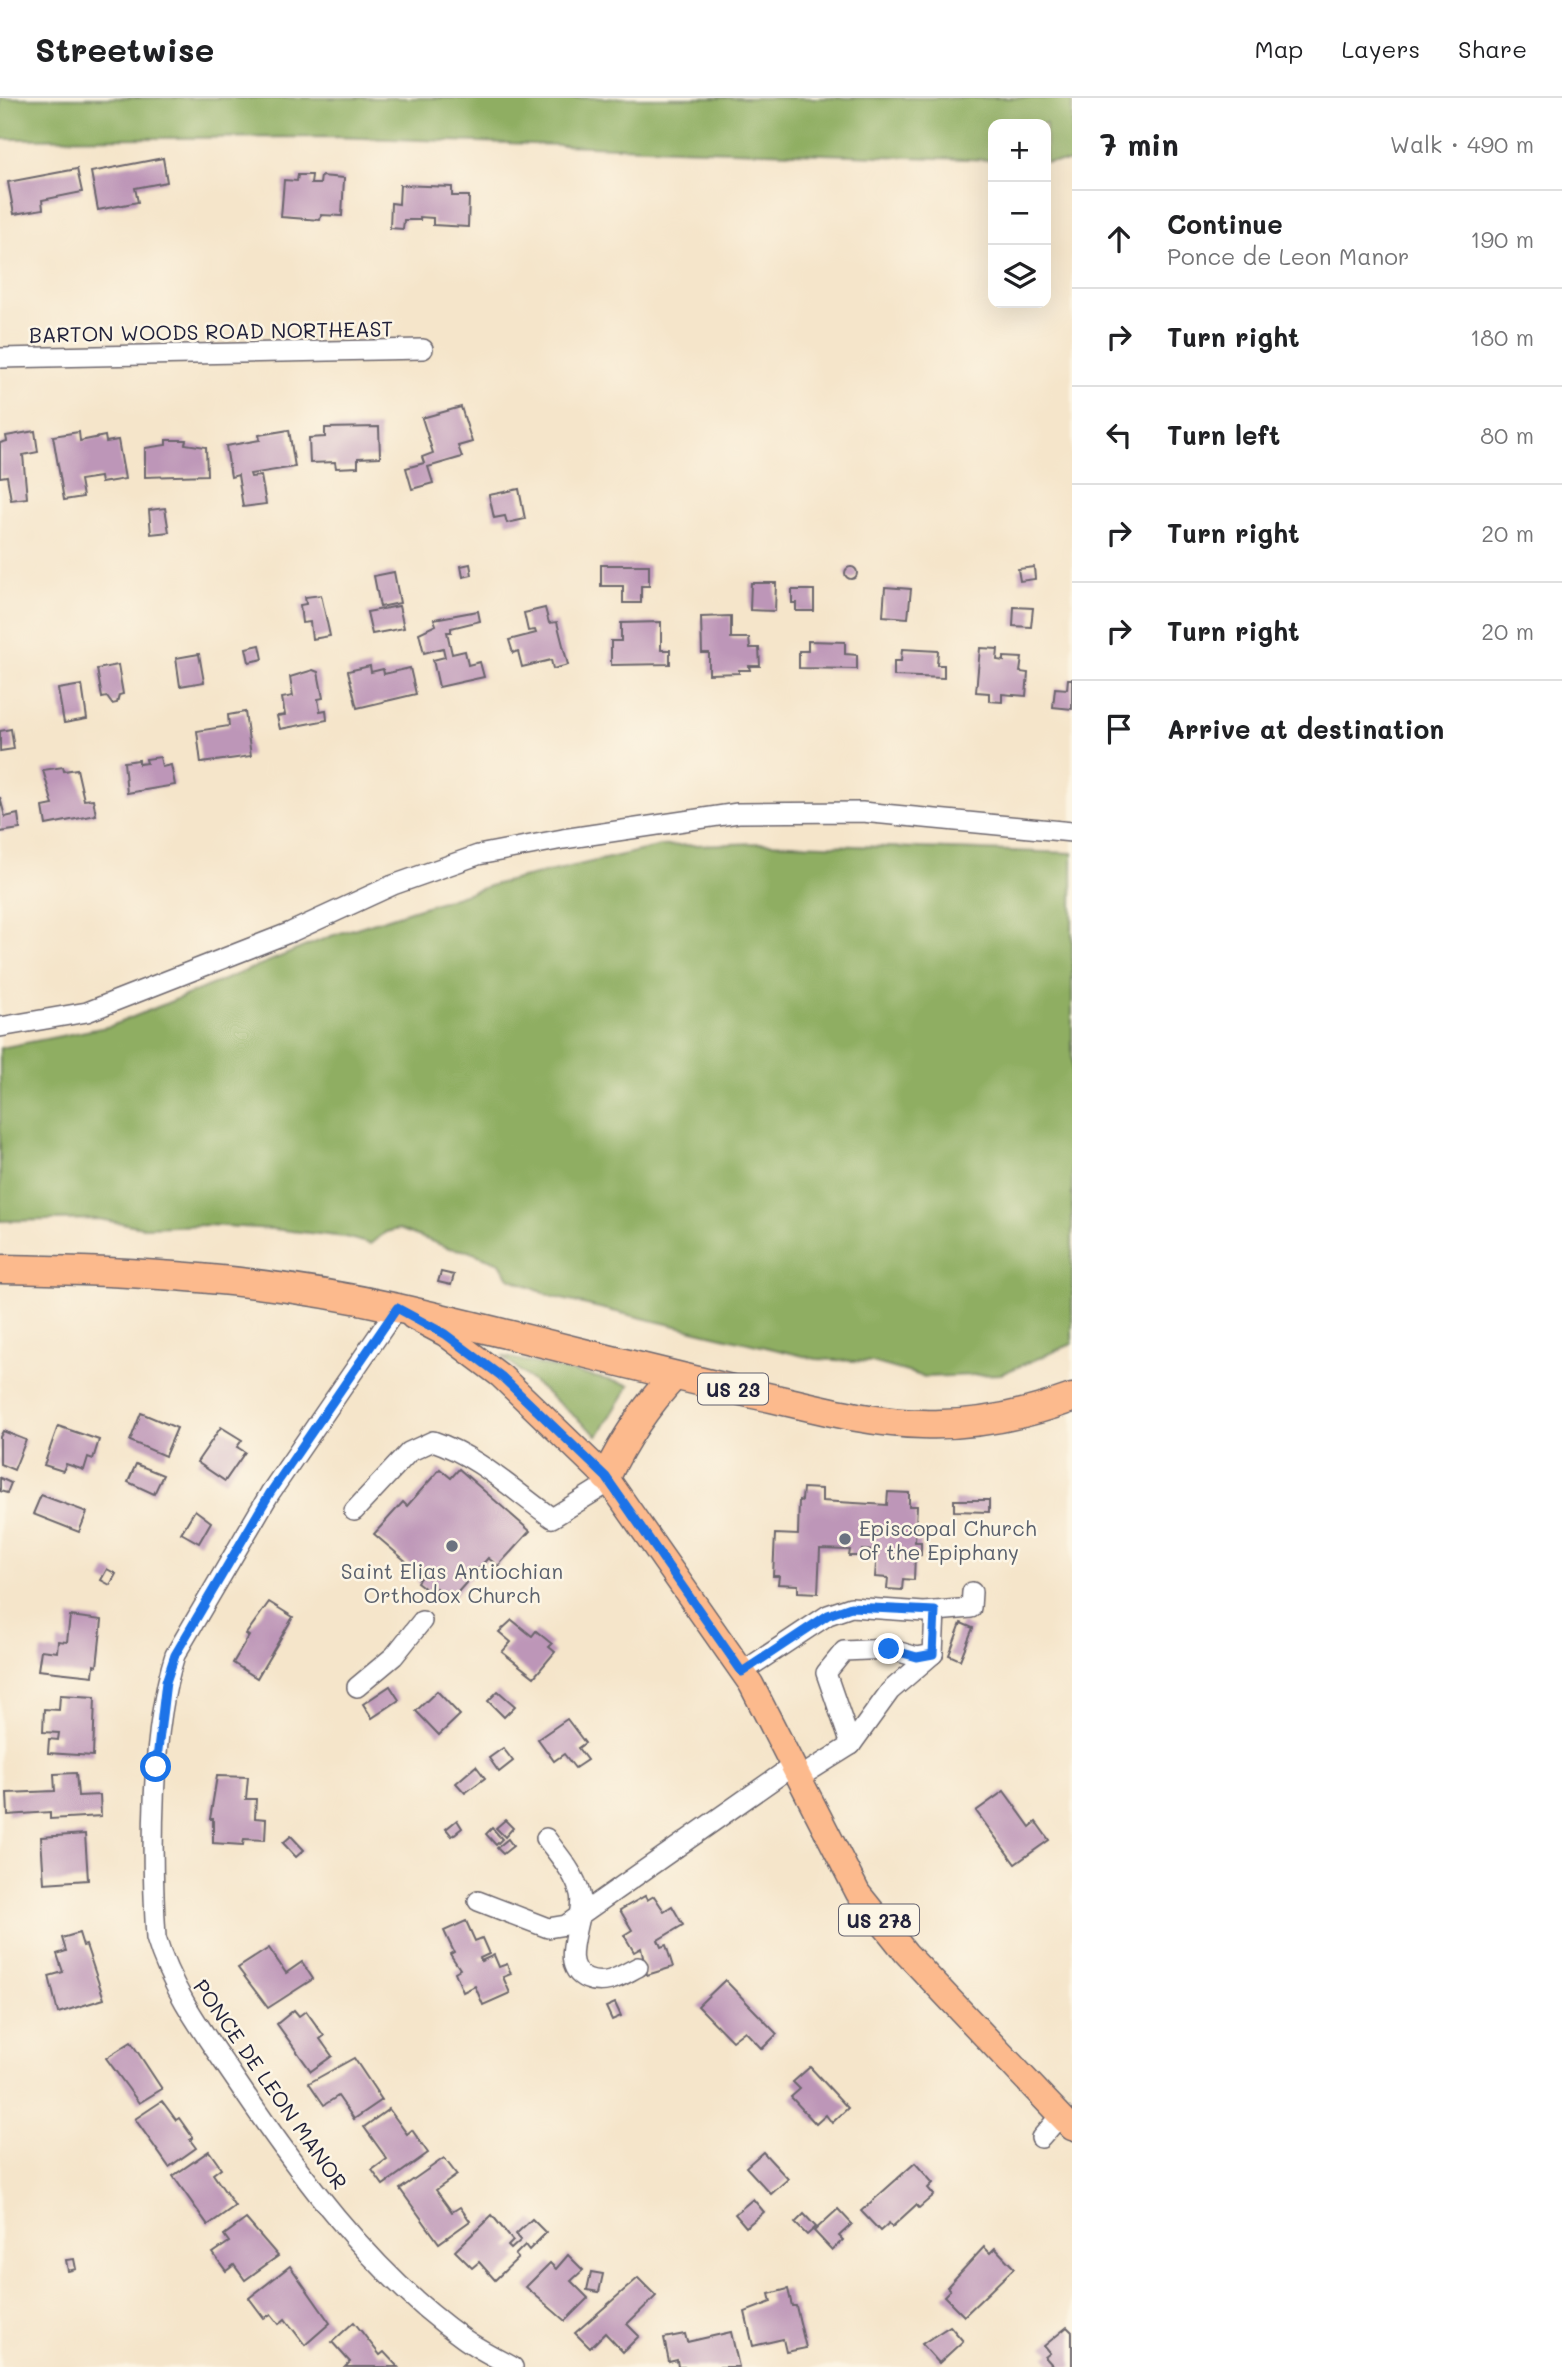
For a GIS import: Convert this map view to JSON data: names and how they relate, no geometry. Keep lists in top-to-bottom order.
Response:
{
  "streets": {
    "highway": ["US 23"],
    "main road": ["US 278"],
    "street": ["BARTON WOODS ROAD NORTHEAST", "PONCE DE LEON MANOR"]
  },
  "crossings": [
    ["US 23", "US 278"],
    ["US 23", "PONCE DE LEON MANOR"],
    ["US 278", "PONCE DE LEON MANOR"]
  ],
  "places": ["Episcopal Church of the Epiphany", "Saint Elias Antiochian Orthodox Church"],
  "page": {
    "header": "Streetwise",
    "nav": ["Map", "Layers", "Share"],
    "heading": ["7 min", "Walk · 490 m"],
    "map_buttons": ["+", "−"],
    "list": [
      ["Continue", "Ponce de Leon Manor", "190 m"],
      ["Turn right", "180 m"],
      ["Turn left", "80 m"],
      ["Turn right", "20 m"],
      ["Turn right", "20 m"],
      "Arrive at destination"
    ]
  }
}
